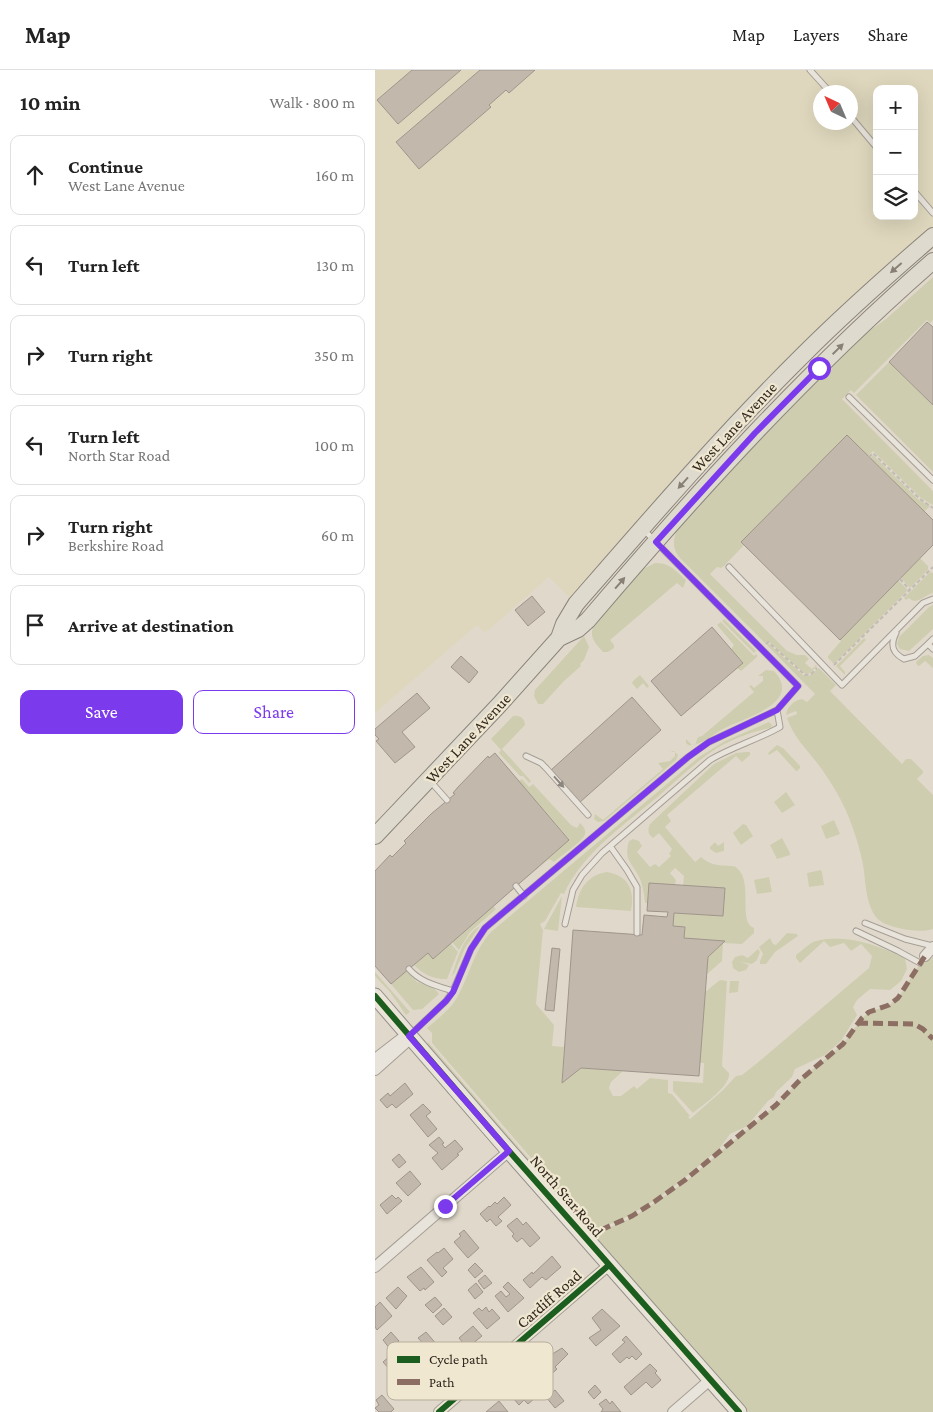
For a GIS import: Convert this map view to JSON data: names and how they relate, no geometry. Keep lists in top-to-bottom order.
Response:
{
  "streets": {
    "main road": ["West Lane Avenue"],
    "street": ["North Star Road", "Cardiff Road"]
  },
  "crossings": [
    ["North Star Road", "Cardiff Road"]
  ],
  "legend": ["Cycle path", "Path"],
  "north": "top left",
  "page": {
    "header": "Map",
    "nav": ["Map", "Layers", "Share"],
    "heading": ["10 min", "Walk · 800 m"],
    "map_buttons": ["+", "−"],
    "list": [
      ["Continue", "West Lane Avenue", "160 m"],
      ["Turn left", "130 m"],
      ["Turn right", "350 m"],
      ["Turn left", "North Star Road", "100 m"],
      ["Turn right", "Berkshire Road", "60 m"],
      "Arrive at destination"
    ],
    "buttons": ["Save", "Share"]
  }
}
